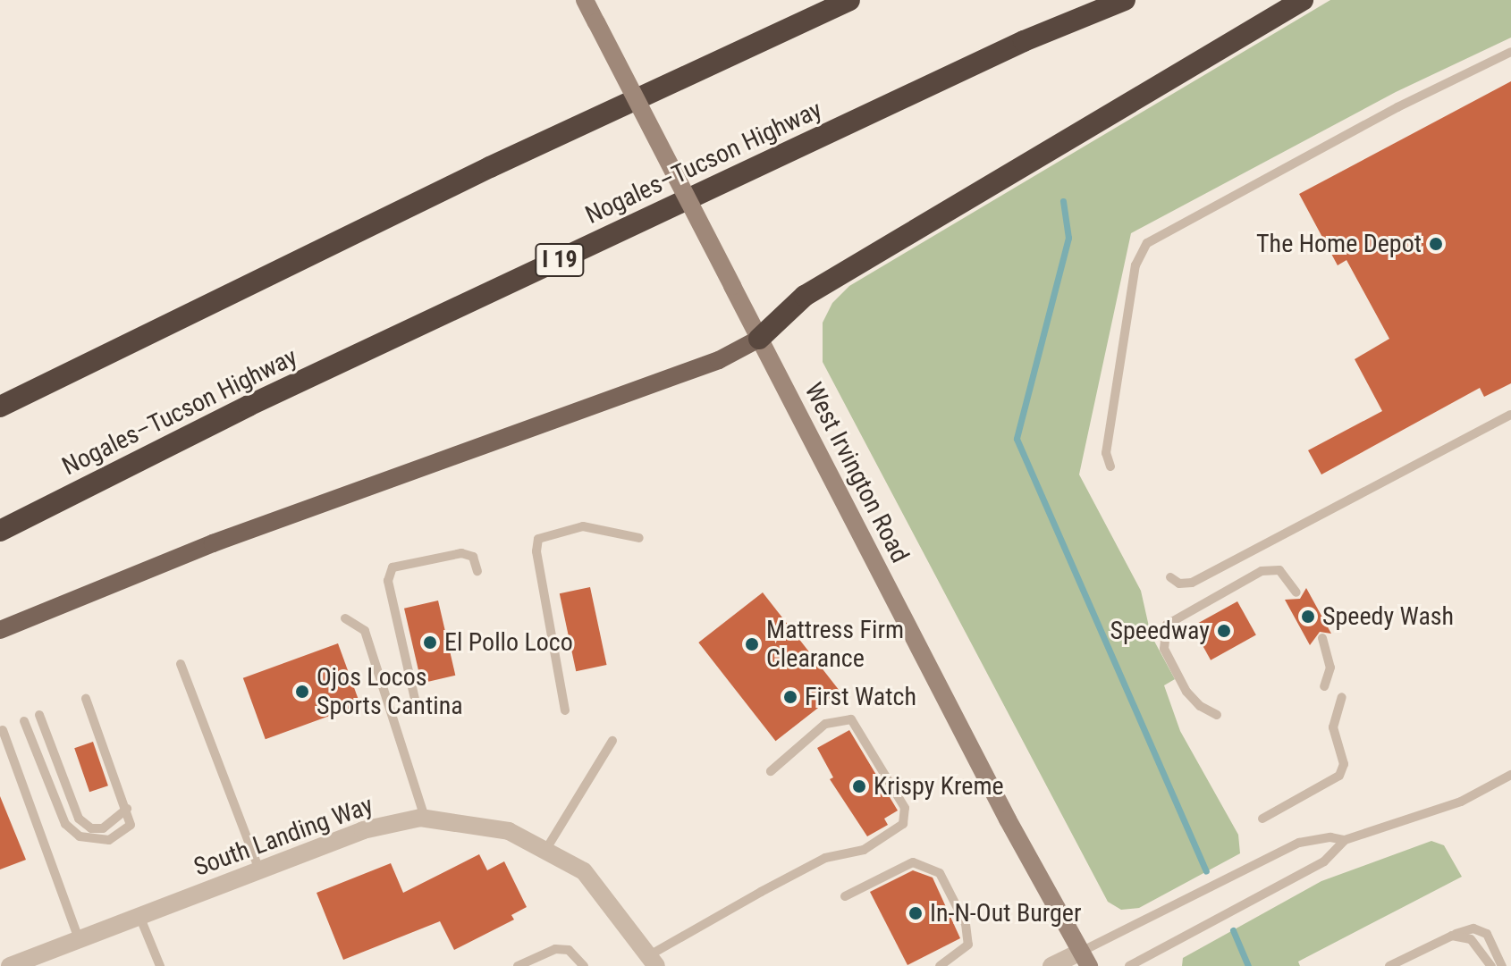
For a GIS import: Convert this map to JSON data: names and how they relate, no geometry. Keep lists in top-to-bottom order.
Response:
{
  "streets": {
    "highway": ["Nogales–Tucson Highway", "I 19"],
    "main road": ["West Irvington Road"],
    "street": ["South Landing Way"]
  },
  "places": [
    "The Home Depot",
    "Speedy Wash",
    "Speedway",
    "El Pollo Loco",
    "Mattress Firm Clearance",
    "Ojos Locos Sports Cantina",
    "First Watch",
    "Krispy Kreme",
    "In-N-Out Burger"
  ]
}
